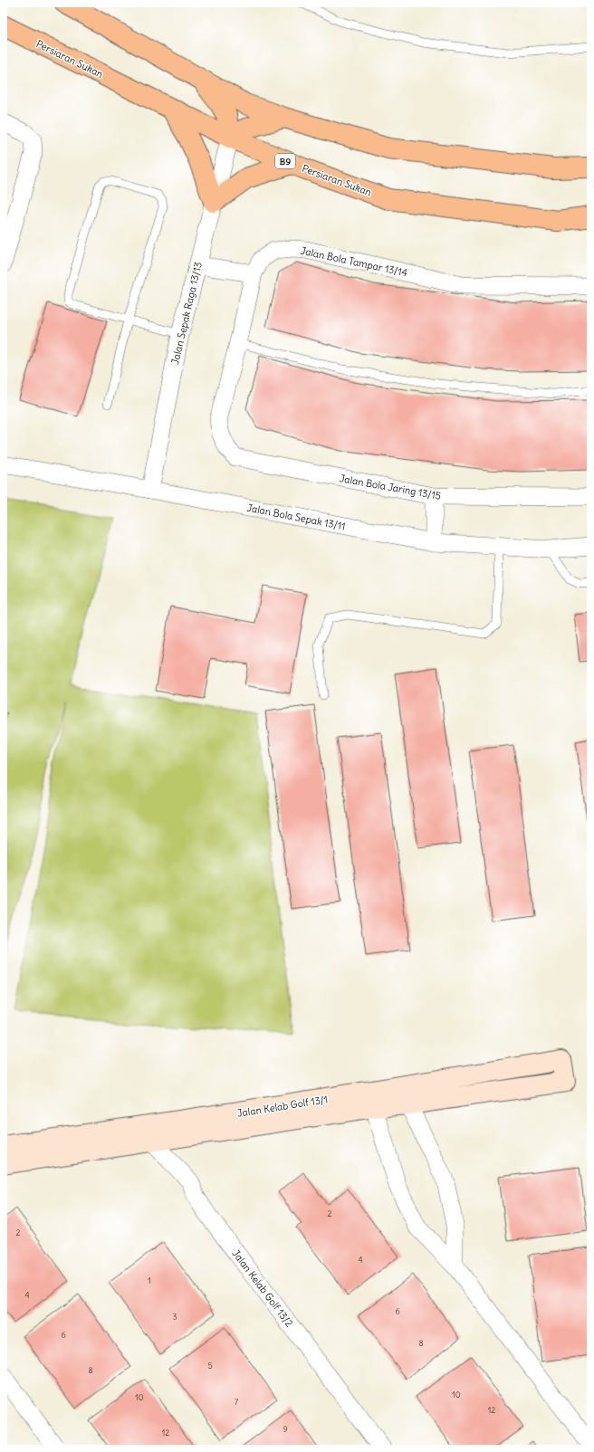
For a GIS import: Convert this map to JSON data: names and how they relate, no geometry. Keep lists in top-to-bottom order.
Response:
{
  "streets": {
    "main road": ["Persiaran Sukan", "B9"],
    "street": [
      "Jalan Bola Tampar 13/14",
      "Jalan Sepak Raga 13/13",
      "Jalan Bola Jaring 13/15",
      "Jalan Bola Sepak 13/11",
      "Jalan Kelab Golf 13/1",
      "Jalan Kelab Golf 13/2"
    ]
  },
  "crossings": [
    ["Persiaran Sukan", "Jalan Sepak Raga 13/13"],
    ["Jalan Bola Tampar 13/14", "Jalan Bola Jaring 13/15"],
    ["Jalan Sepak Raga 13/13", "Jalan Bola Sepak 13/11"],
    ["Jalan Kelab Golf 13/1", "Jalan Kelab Golf 13/2"]
  ],
  "house_numbers": [
    "2",
    "2",
    "4",
    "1",
    "4",
    "6",
    "3",
    "6",
    "8",
    "5",
    "8",
    "10",
    "10",
    "7",
    "12",
    "9",
    "12"
  ]
}
